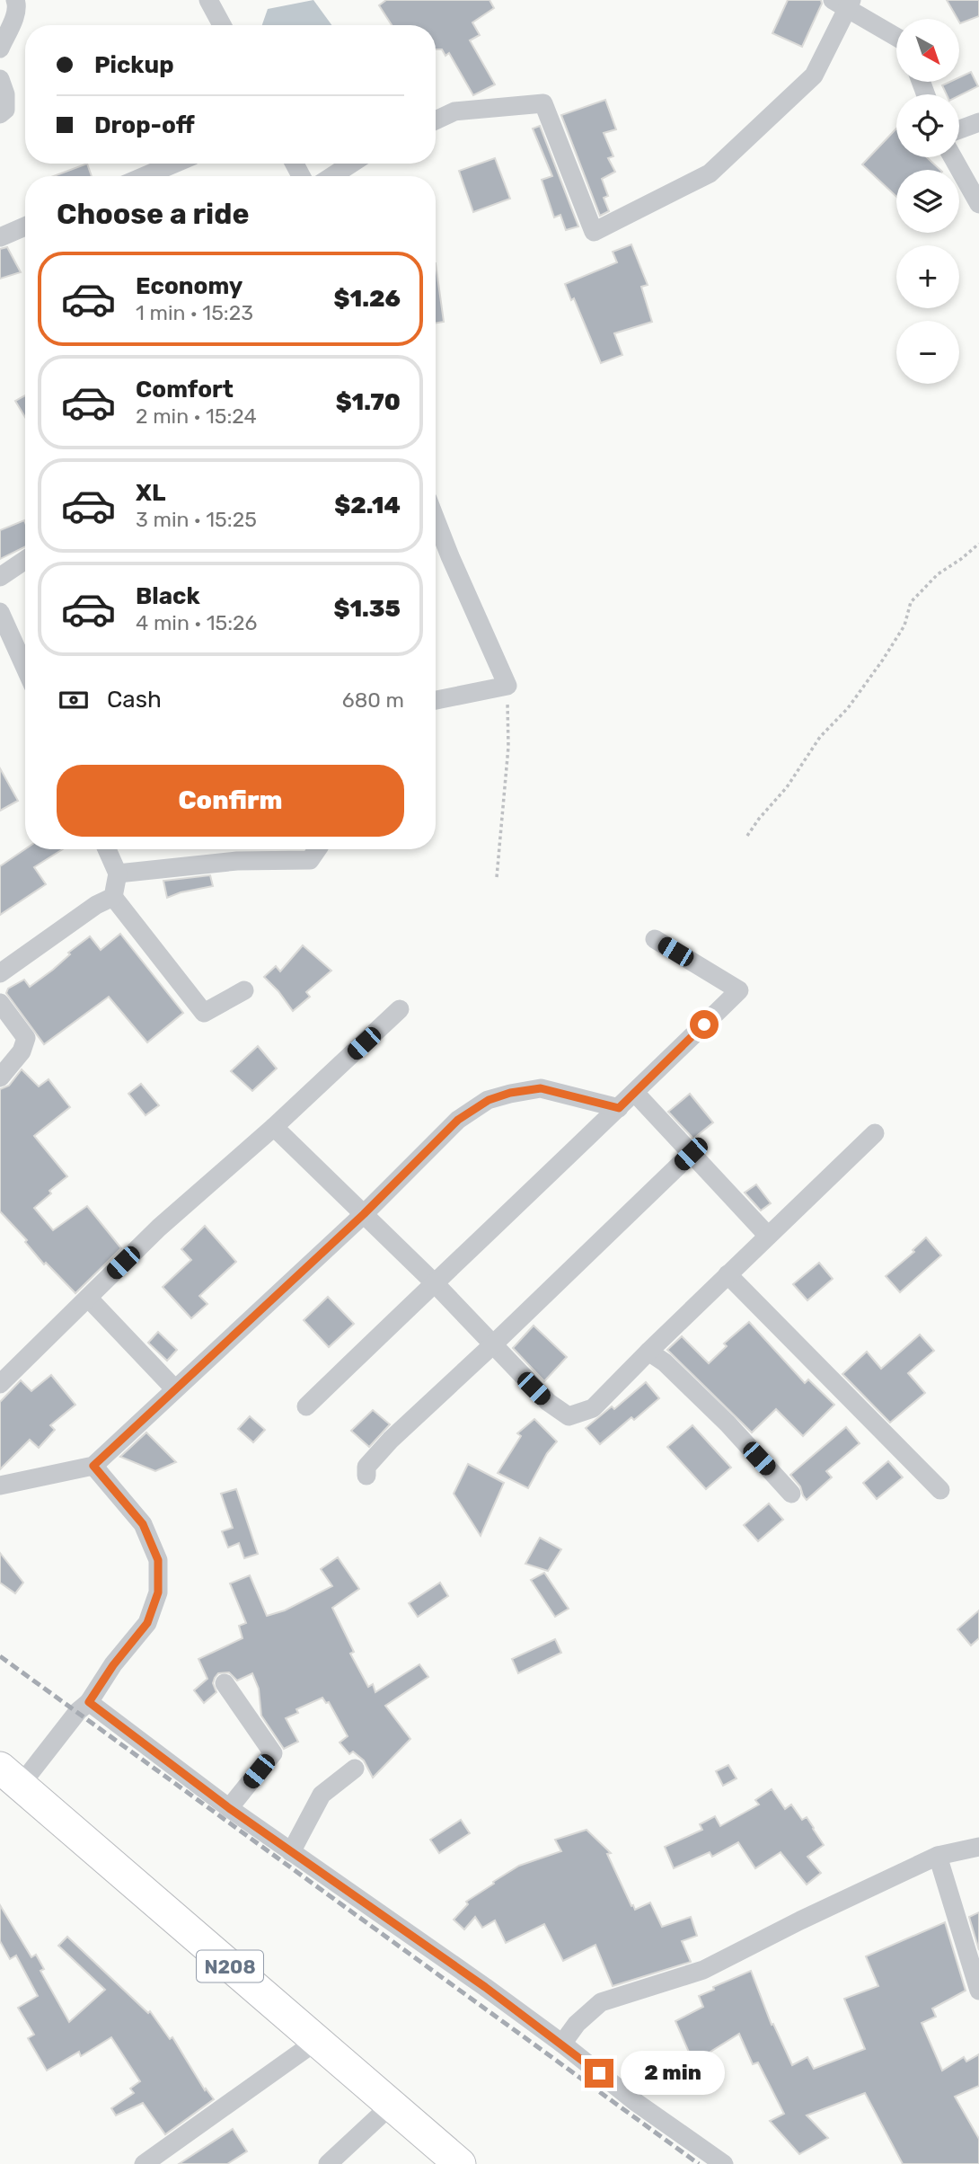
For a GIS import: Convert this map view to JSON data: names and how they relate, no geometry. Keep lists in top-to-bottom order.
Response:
{
  "streets": {
    "highway": ["N208"]
  },
  "north": "bottom right",
  "page": {
    "map_buttons": ["+", "−"],
    "banner": ["Pickup", "Drop-off"],
    "heading": "Choose a ride",
    "list": [
      {
        "name": "Economy",
        "note": "1 min · 15:23",
        "value": "$1.26"
      },
      {
        "name": "Comfort",
        "note": "2 min · 15:24",
        "value": "$1.70"
      },
      {
        "name": "XL",
        "note": "3 min · 15:25",
        "value": "$2.14"
      },
      {
        "name": "Black",
        "note": "4 min · 15:26",
        "value": "$1.35"
      }
    ],
    "pay": ["Cash", "680 m"],
    "buttons": "Confirm",
    "bubble": "2 min"
  }
}
